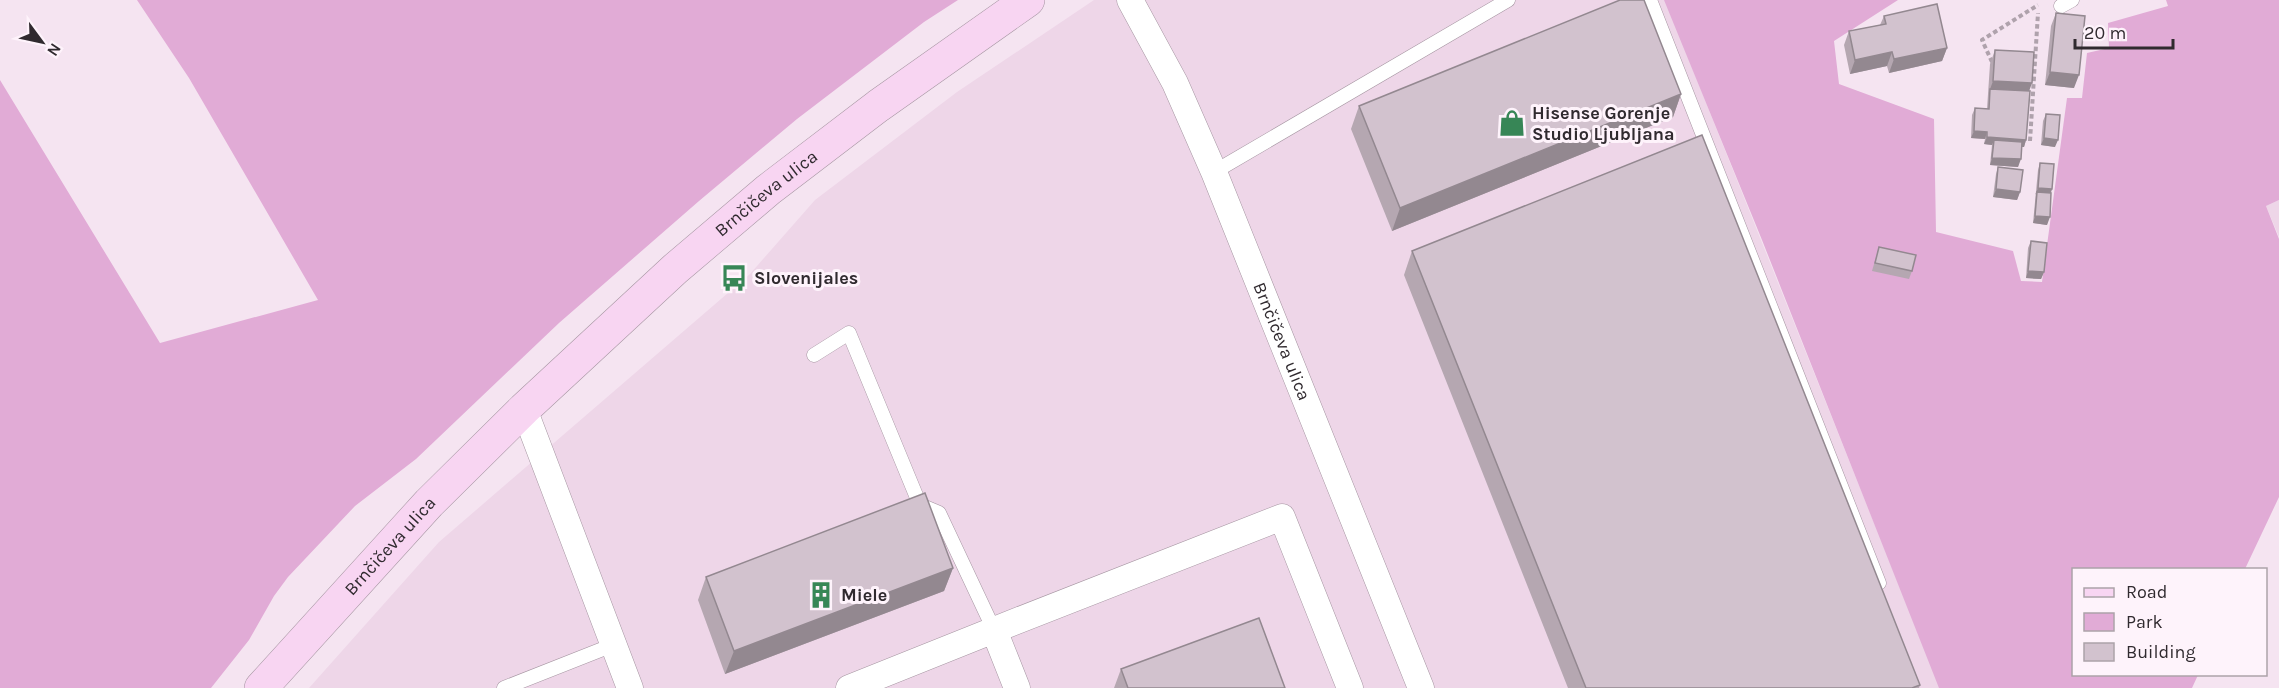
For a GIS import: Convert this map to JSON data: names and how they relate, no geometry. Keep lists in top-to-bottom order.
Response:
{
  "streets": {
    "street": ["Brnčičeva ulica"]
  },
  "places": {
    "shop": ["Hisense Gorenje Studio Ljubljana"],
    "bus stop": ["Slovenijales"],
    "building": ["Miele"]
  },
  "legend": ["Road", "Park", "Building"],
  "scale_bar": "20 m",
  "north": "bottom right"
}
